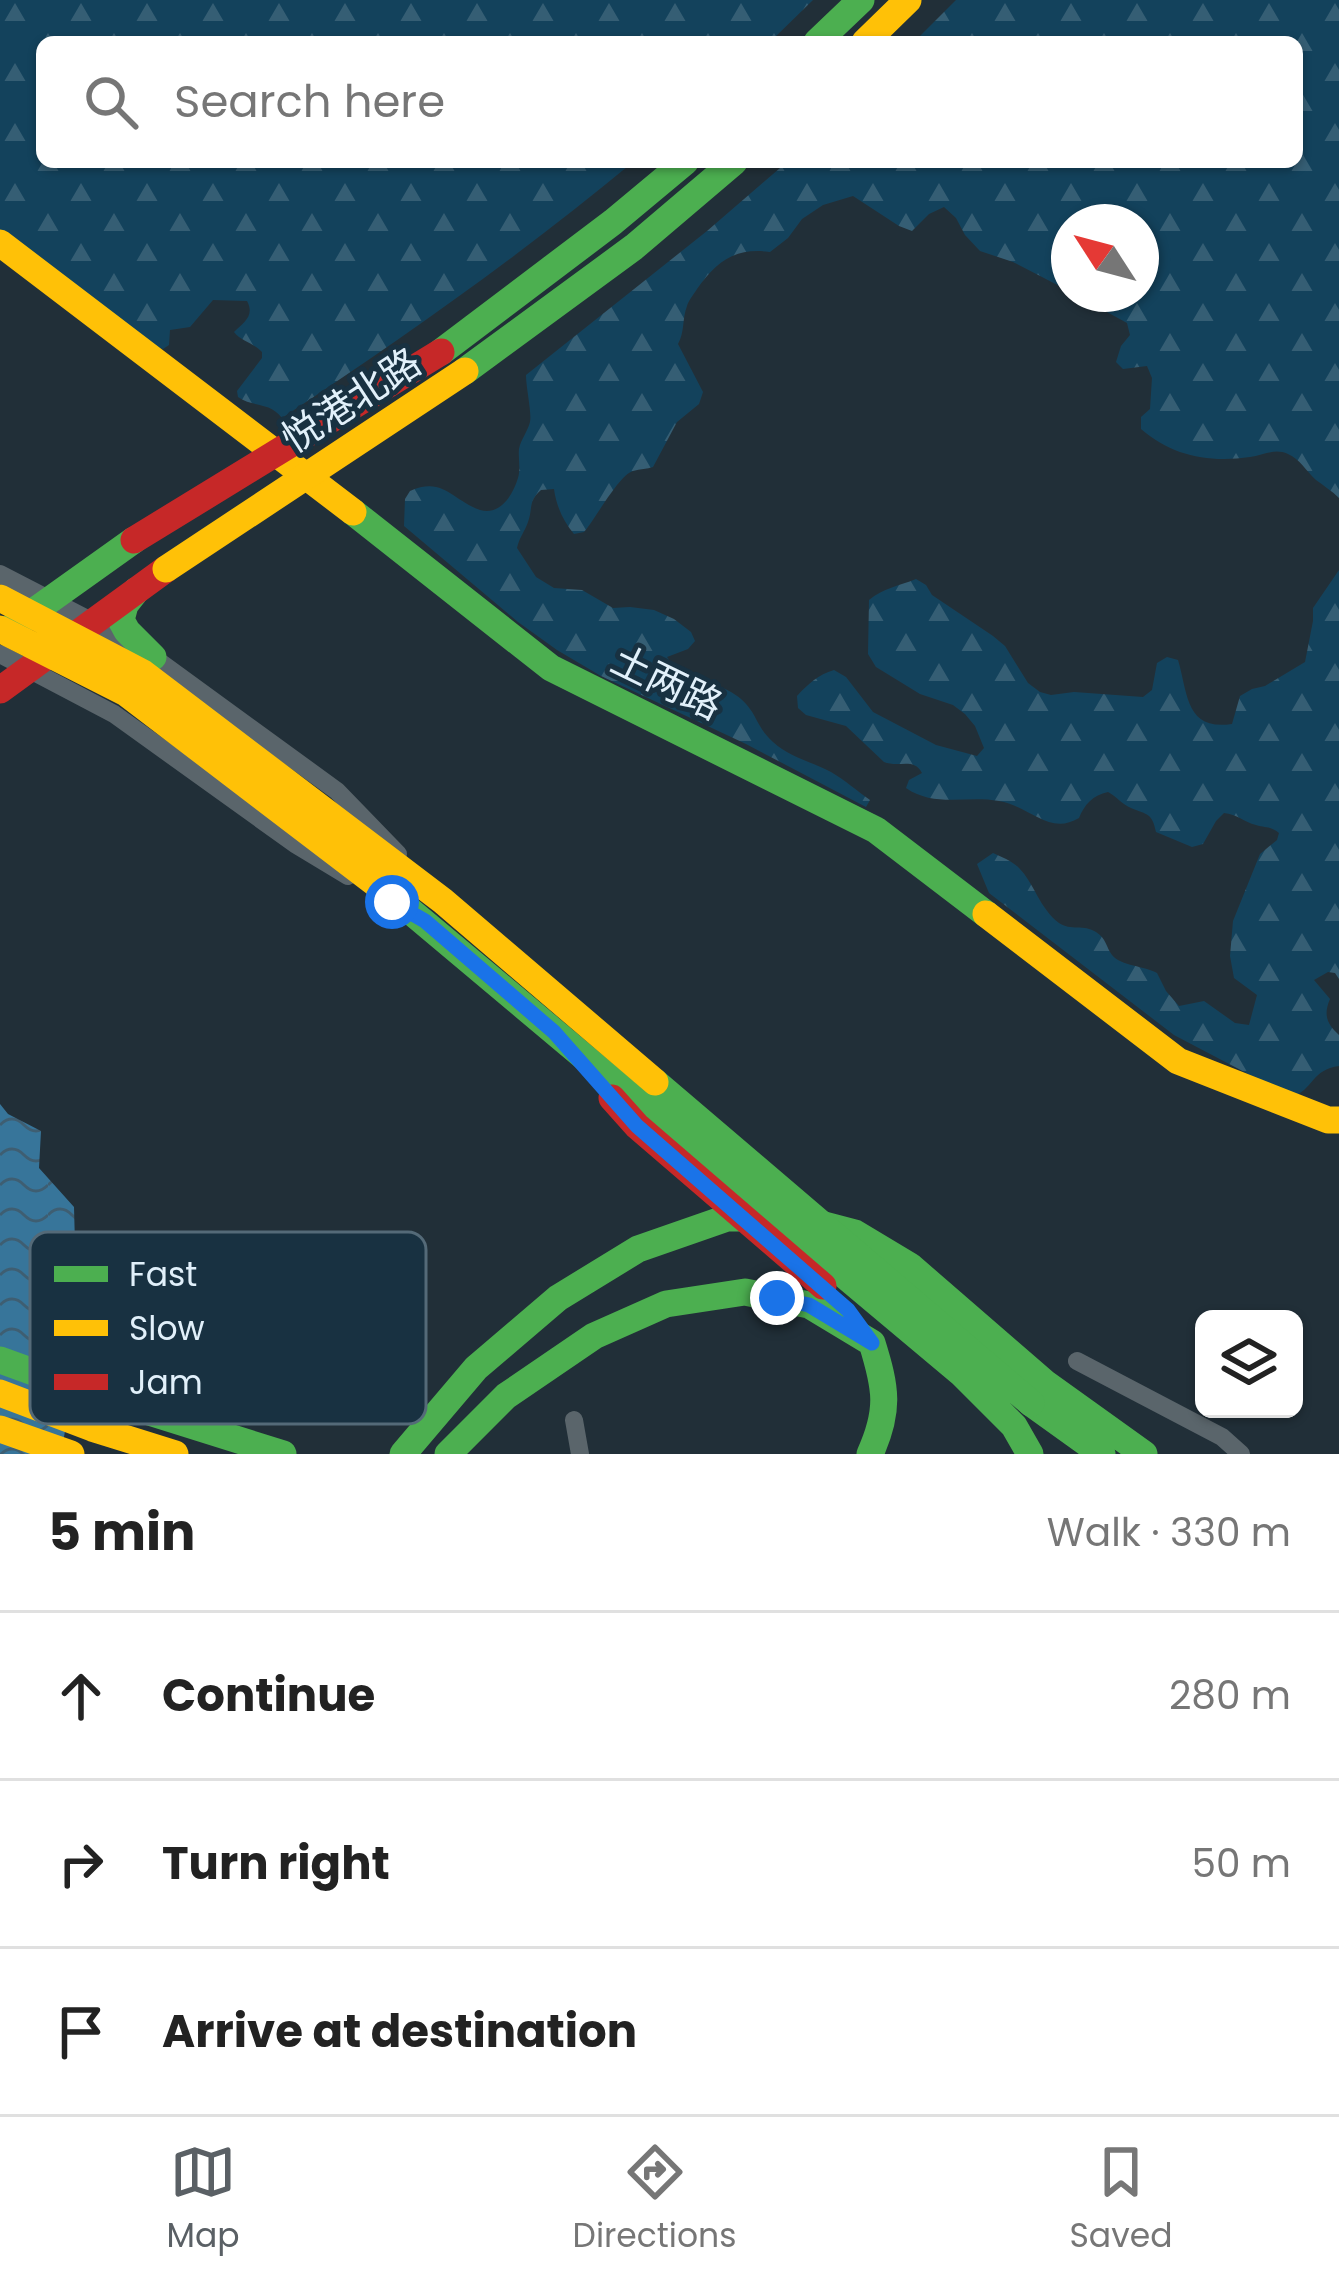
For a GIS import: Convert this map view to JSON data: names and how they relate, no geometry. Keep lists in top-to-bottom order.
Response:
{
  "streets": {
    "main road": ["悦港北路", "土两路"]
  },
  "legend": ["Fast", "Slow", "Jam"],
  "north": "top left",
  "page": {
    "search": "Search here",
    "heading": ["5 min", "Walk · 330 m"],
    "list": [
      ["Continue", "280 m"],
      ["Turn right", "50 m"],
      "Arrive at destination"
    ],
    "nav": ["Map", "Directions", "Saved"]
  }
}
